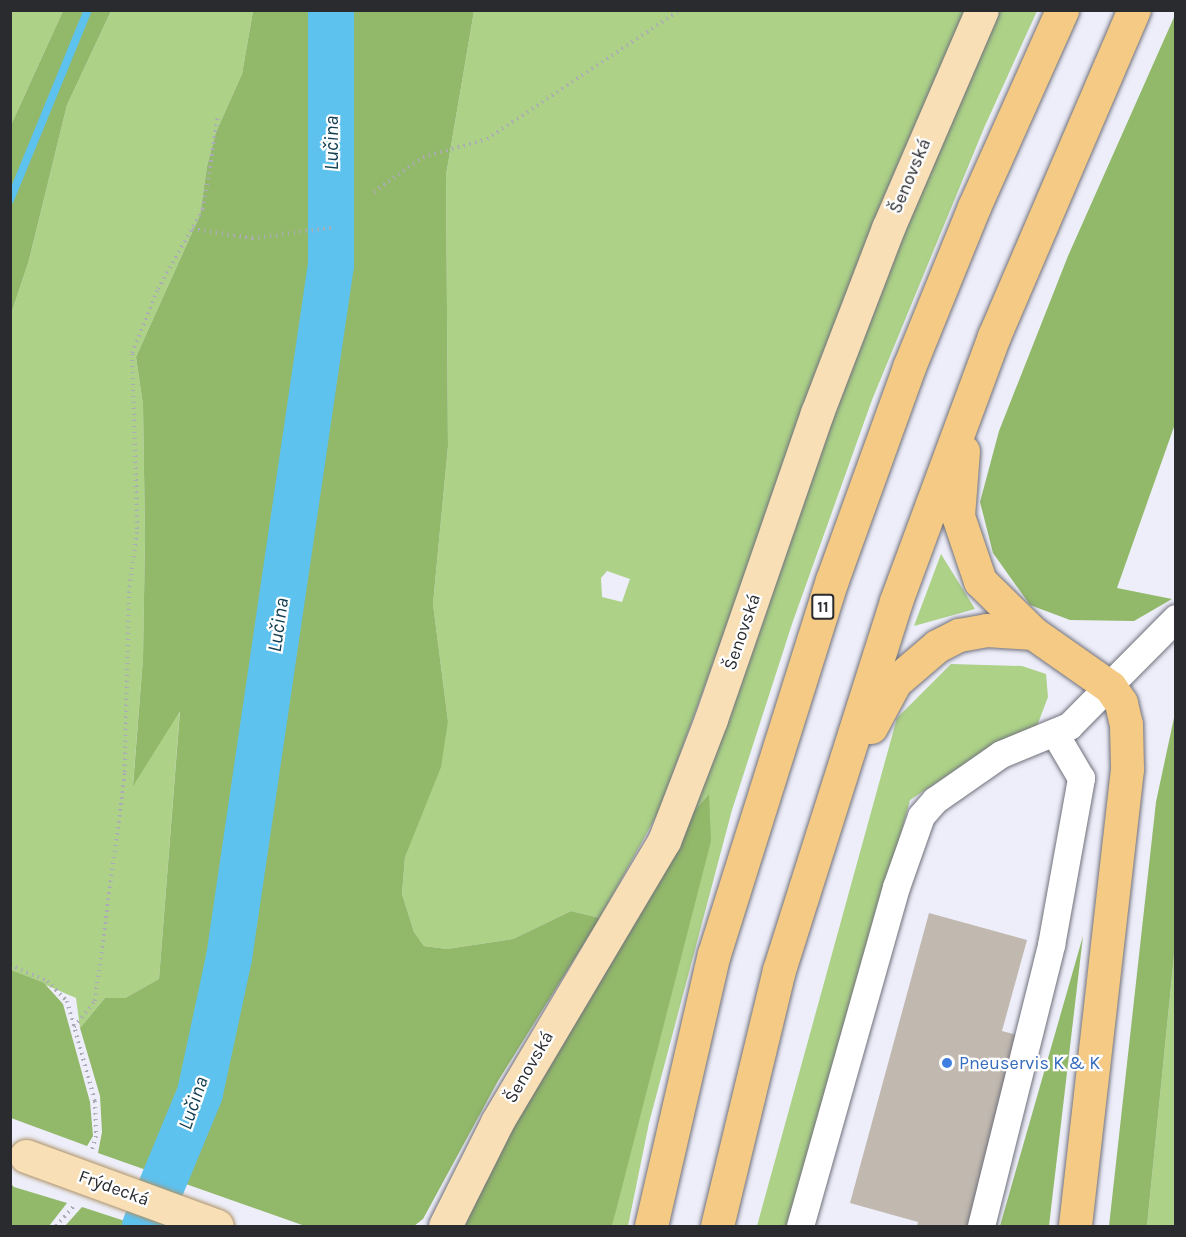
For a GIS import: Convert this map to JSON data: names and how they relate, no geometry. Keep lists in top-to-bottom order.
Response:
{
  "streets": {
    "highway": ["11"],
    "main road": ["Šenovská", "Frýdecká"]
  },
  "water": ["Lučina"],
  "places": ["Pneuservis K & K"]
}
